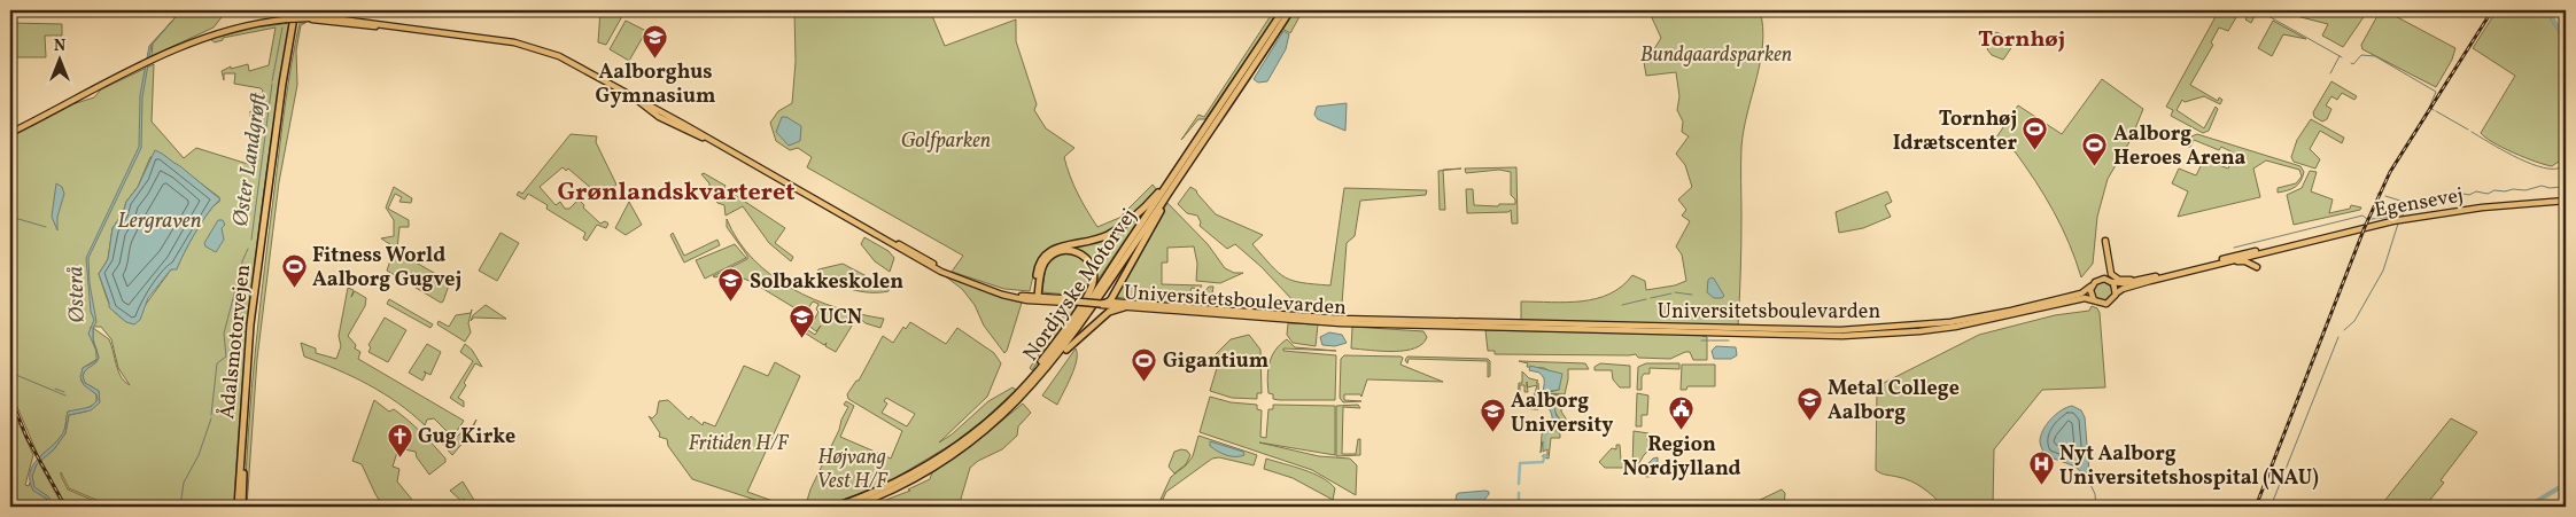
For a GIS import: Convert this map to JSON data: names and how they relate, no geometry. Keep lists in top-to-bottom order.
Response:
{
  "streets": {
    "highway": ["Nordjyske Motorvej", "Ådalsmotorvejen"],
    "main road": ["Egensevej", "Universitetsboulevarden"]
  },
  "crossings": [
    ["Egensevej", "Universitetsboulevarden"]
  ],
  "districts": ["Tornhøj", "Grønlandskvarteret"],
  "water": ["Øster Landgrøft", "Lergraven", "Østerå"],
  "parks": [
    "Bundgaardsparken",
    "Golfparken",
    "Fritiden H/F",
    "Højvang Vest H/F"
  ],
  "places": {
    "school or university": [
      "Aalborghus Gymnasium",
      "Solbakkeskolen",
      "UCN",
      "Metal College Aalborg",
      "Aalborg University"
    ],
    "sports": [
      "Tornhøj Idrætscenter",
      "Aalborg Heroes Arena",
      "Fitness World Aalborg Gugvej",
      "Gigantium"
    ],
    "public building": ["Region Nordjylland"],
    "church": ["Gug Kirke"],
    "hospital": ["Nyt Aalborg Universitetshospital (NAU)"]
  },
  "north": "top"
}
